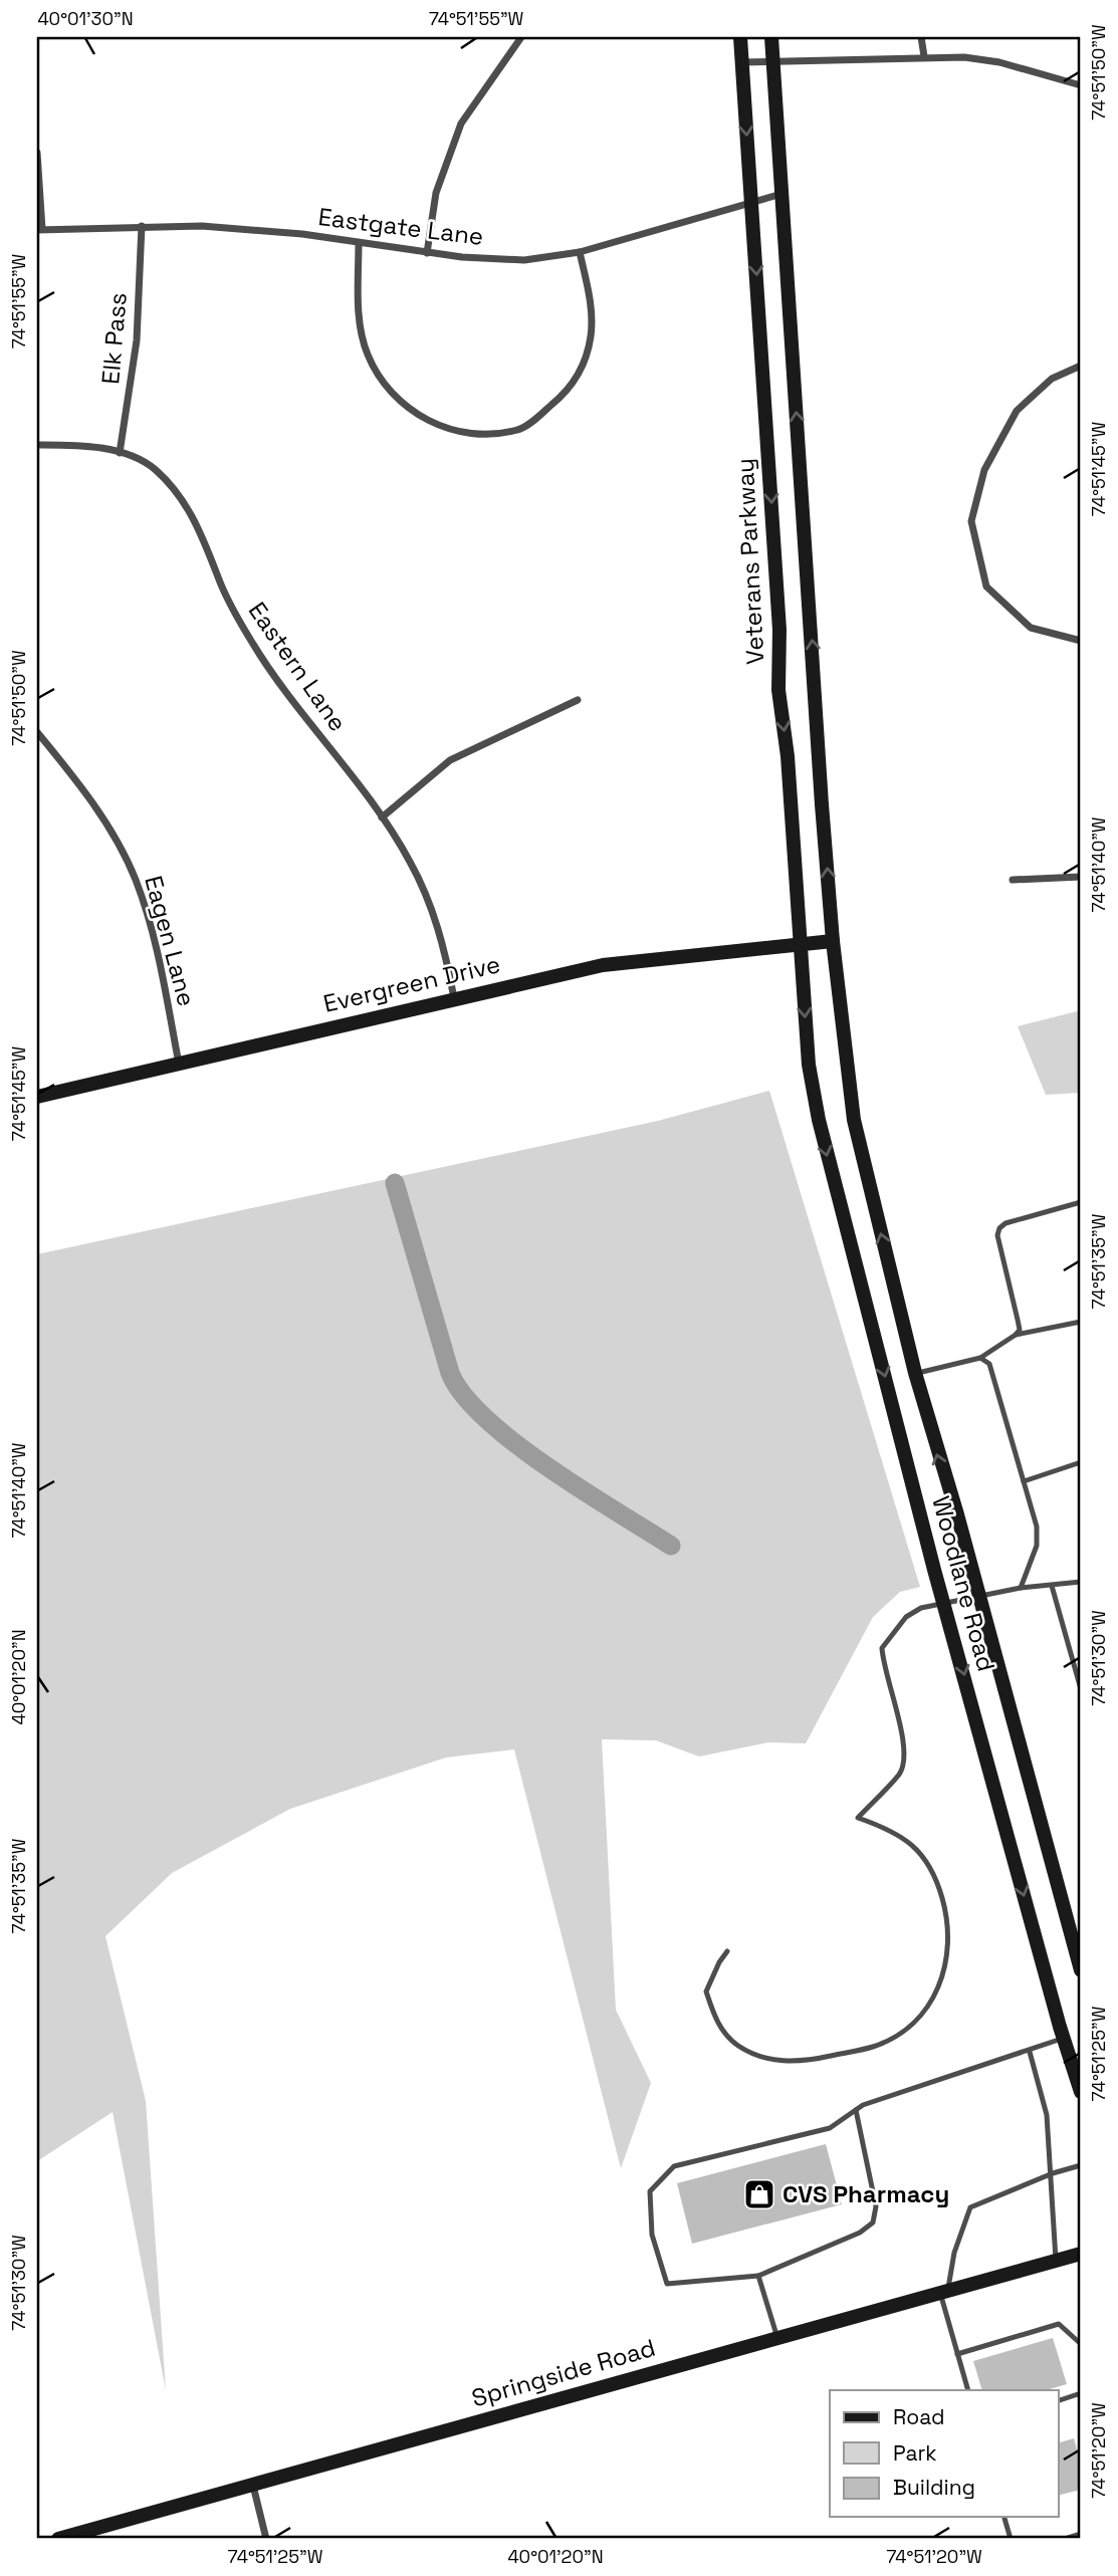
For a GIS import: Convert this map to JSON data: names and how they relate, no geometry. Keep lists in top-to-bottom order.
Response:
{
  "streets": {
    "main road": [
      "Veterans Parkway",
      "Evergreen Drive",
      "Woodlane Road",
      "Springside Road"
    ],
    "street": [
      "Eastgate Lane",
      "Elk Pass",
      "Eastern Lane",
      "Eagen Lane"
    ]
  },
  "crossings": [
    ["Eastgate Lane", "Elk Pass"],
    ["Eastgate Lane", "Veterans Parkway"],
    ["Elk Pass", "Eastern Lane"],
    ["Veterans Parkway", "Evergreen Drive"],
    ["Veterans Parkway", "Woodlane Road"],
    ["Eastern Lane", "Evergreen Drive"],
    ["Eagen Lane", "Evergreen Drive"],
    ["Evergreen Drive", "Woodlane Road"]
  ],
  "places": {
    "shop": ["CVS Pharmacy"]
  },
  "legend": ["Road", "Park", "Building"],
  "coordinates": [
    "40°01'30\"N",
    "74°51'55\"W",
    "74°51'50\"W",
    "74°51'45\"W",
    "74°51'40\"W",
    "74°51'35\"W",
    "74°51'30\"W",
    "40°01'20\"N",
    "74°51'25\"W",
    "74°51'20\"W"
  ]
}
